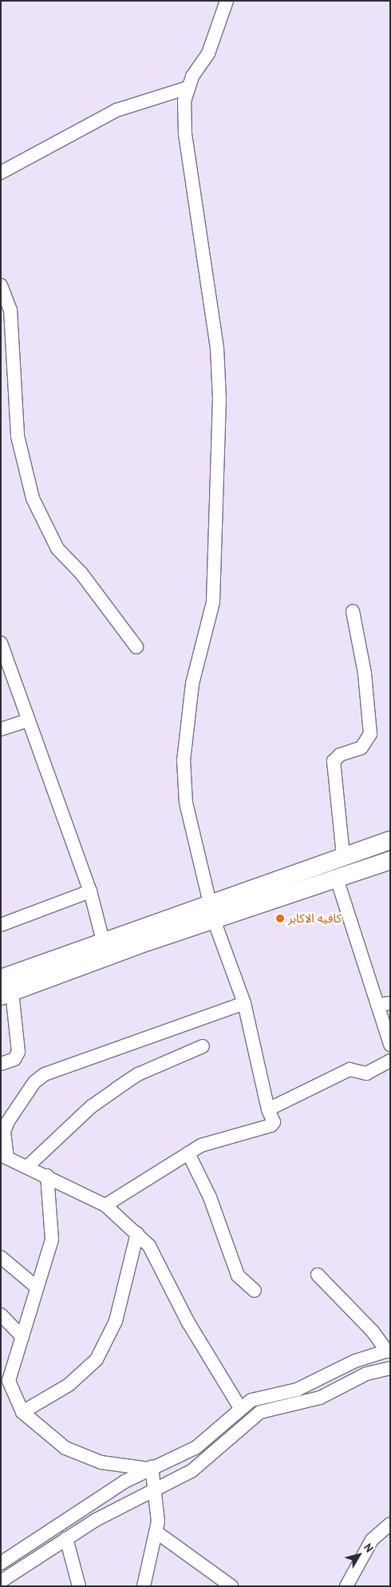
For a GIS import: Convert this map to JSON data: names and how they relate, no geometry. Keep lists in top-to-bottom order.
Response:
{
  "places": ["كافيه الاكابر"],
  "north": "top right"
}
